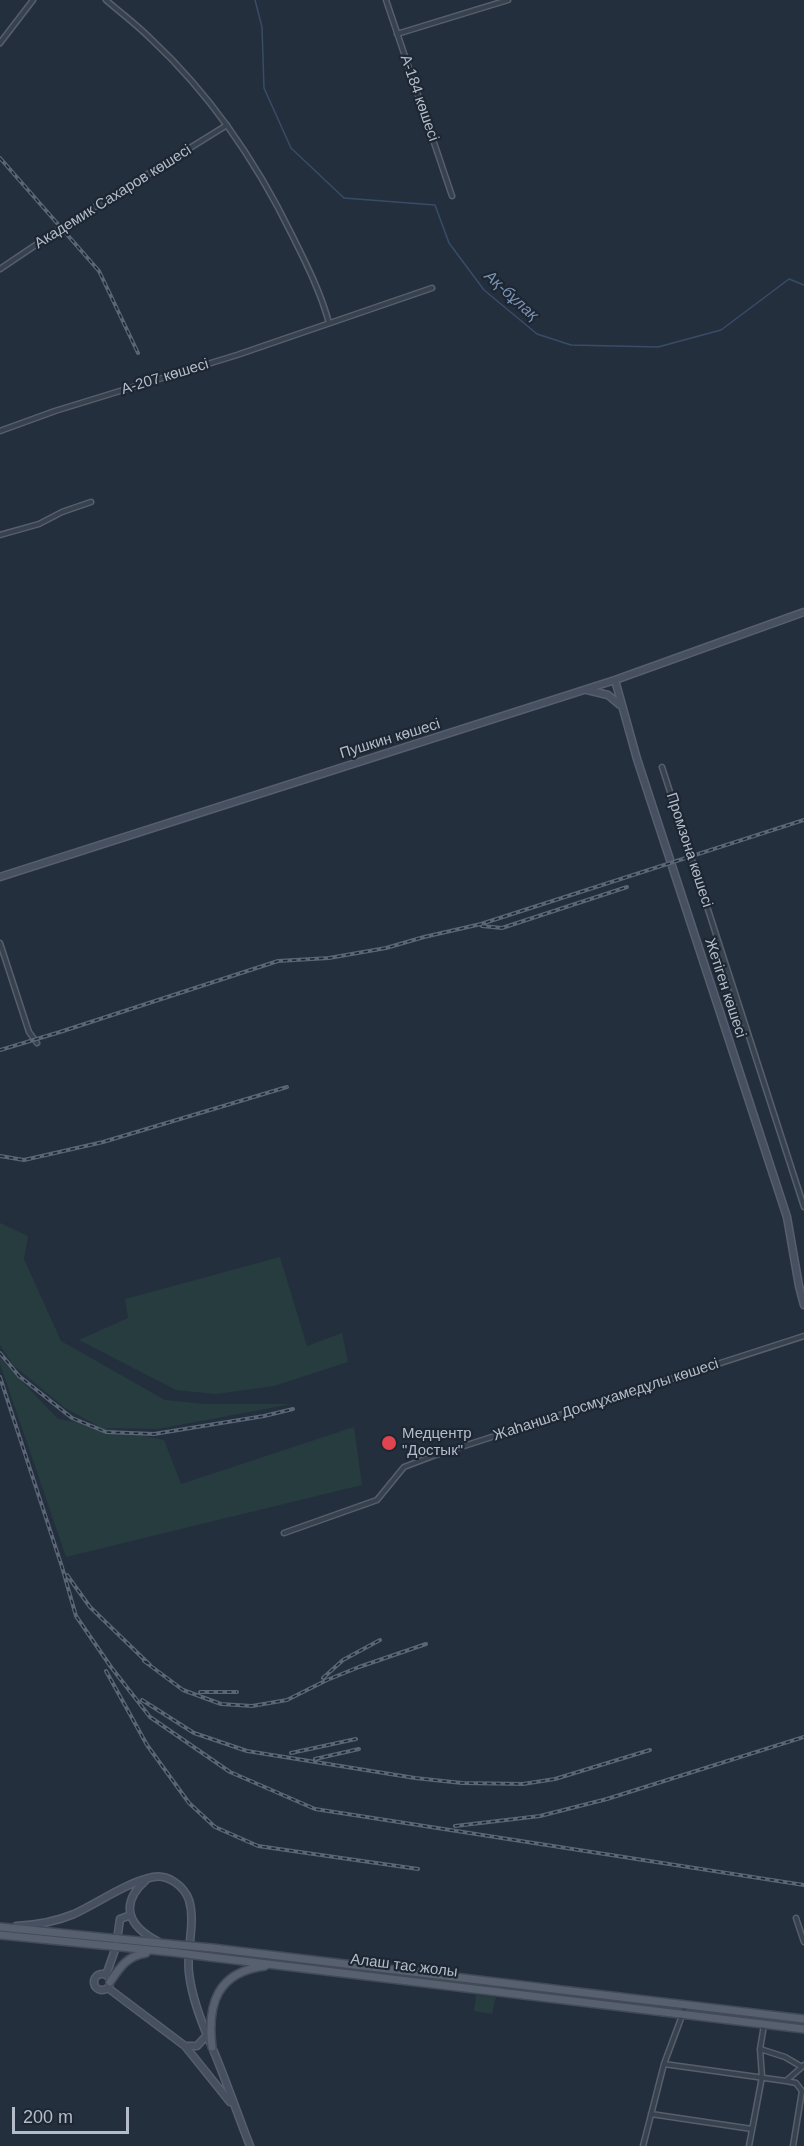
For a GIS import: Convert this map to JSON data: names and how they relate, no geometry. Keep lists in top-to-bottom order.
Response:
{
  "streets": {
    "main road": ["Пушкин көшесі", "Жетіген көшесі", "Алаш тас жолы"],
    "street": [
      "А-184 көшесі",
      "Академик Сахаров көшесі",
      "А-207 көшесі",
      "Промзона көшесі",
      "Жаһанша Досмұхамедұлы көшесі"
    ]
  },
  "crossings": [
    ["Пушкин көшесі", "Жетіген көшесі"]
  ],
  "water": ["Ақ-бұлақ"],
  "places": ["Медцентр \"Достык\""],
  "scale_bar": "200 m"
}
